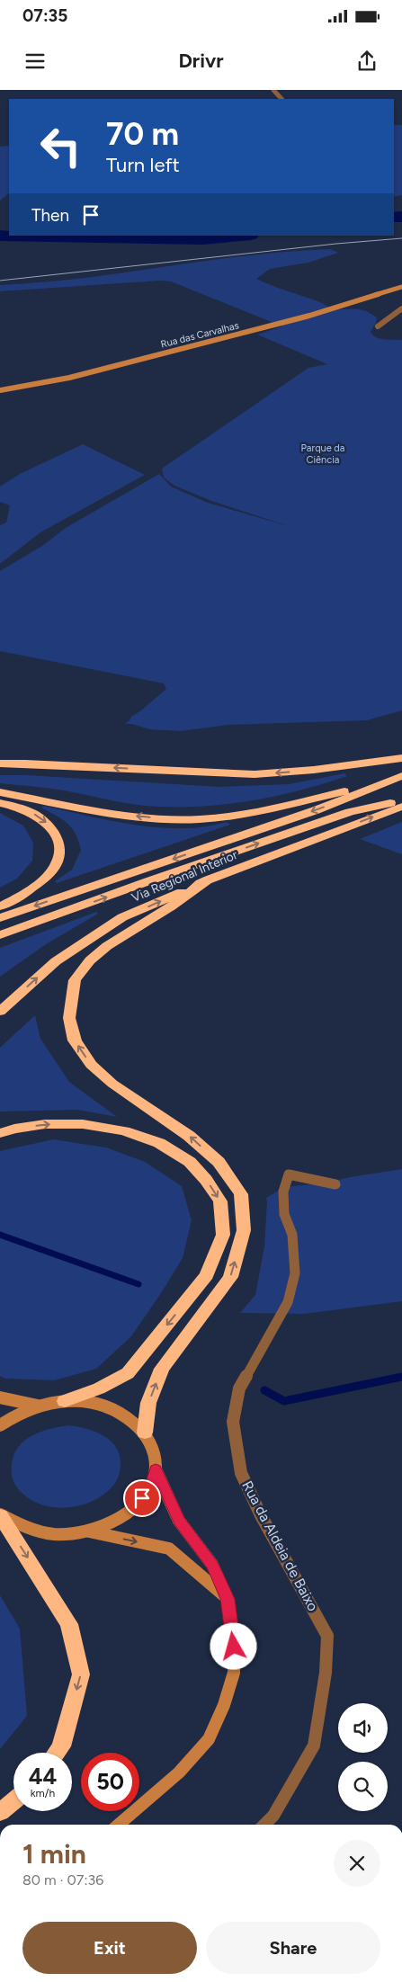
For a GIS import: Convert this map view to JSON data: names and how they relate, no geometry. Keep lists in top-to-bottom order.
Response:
{
  "streets": {
    "highway": ["Via Regional Interior"],
    "street": ["Rua das Carvalhas", "Rua da Aldeia de Baixo"]
  },
  "parks": ["Parque da Ciência"],
  "page": {
    "status": "07:35",
    "header": "Drivr",
    "turn": ["70 m", "Turn left"],
    "then": "Then",
    "speed": "44 km/h",
    "limit": "50",
    "heading": ["1 min", "80 m · 07:36"],
    "buttons": ["Exit", "Share"]
  }
}
